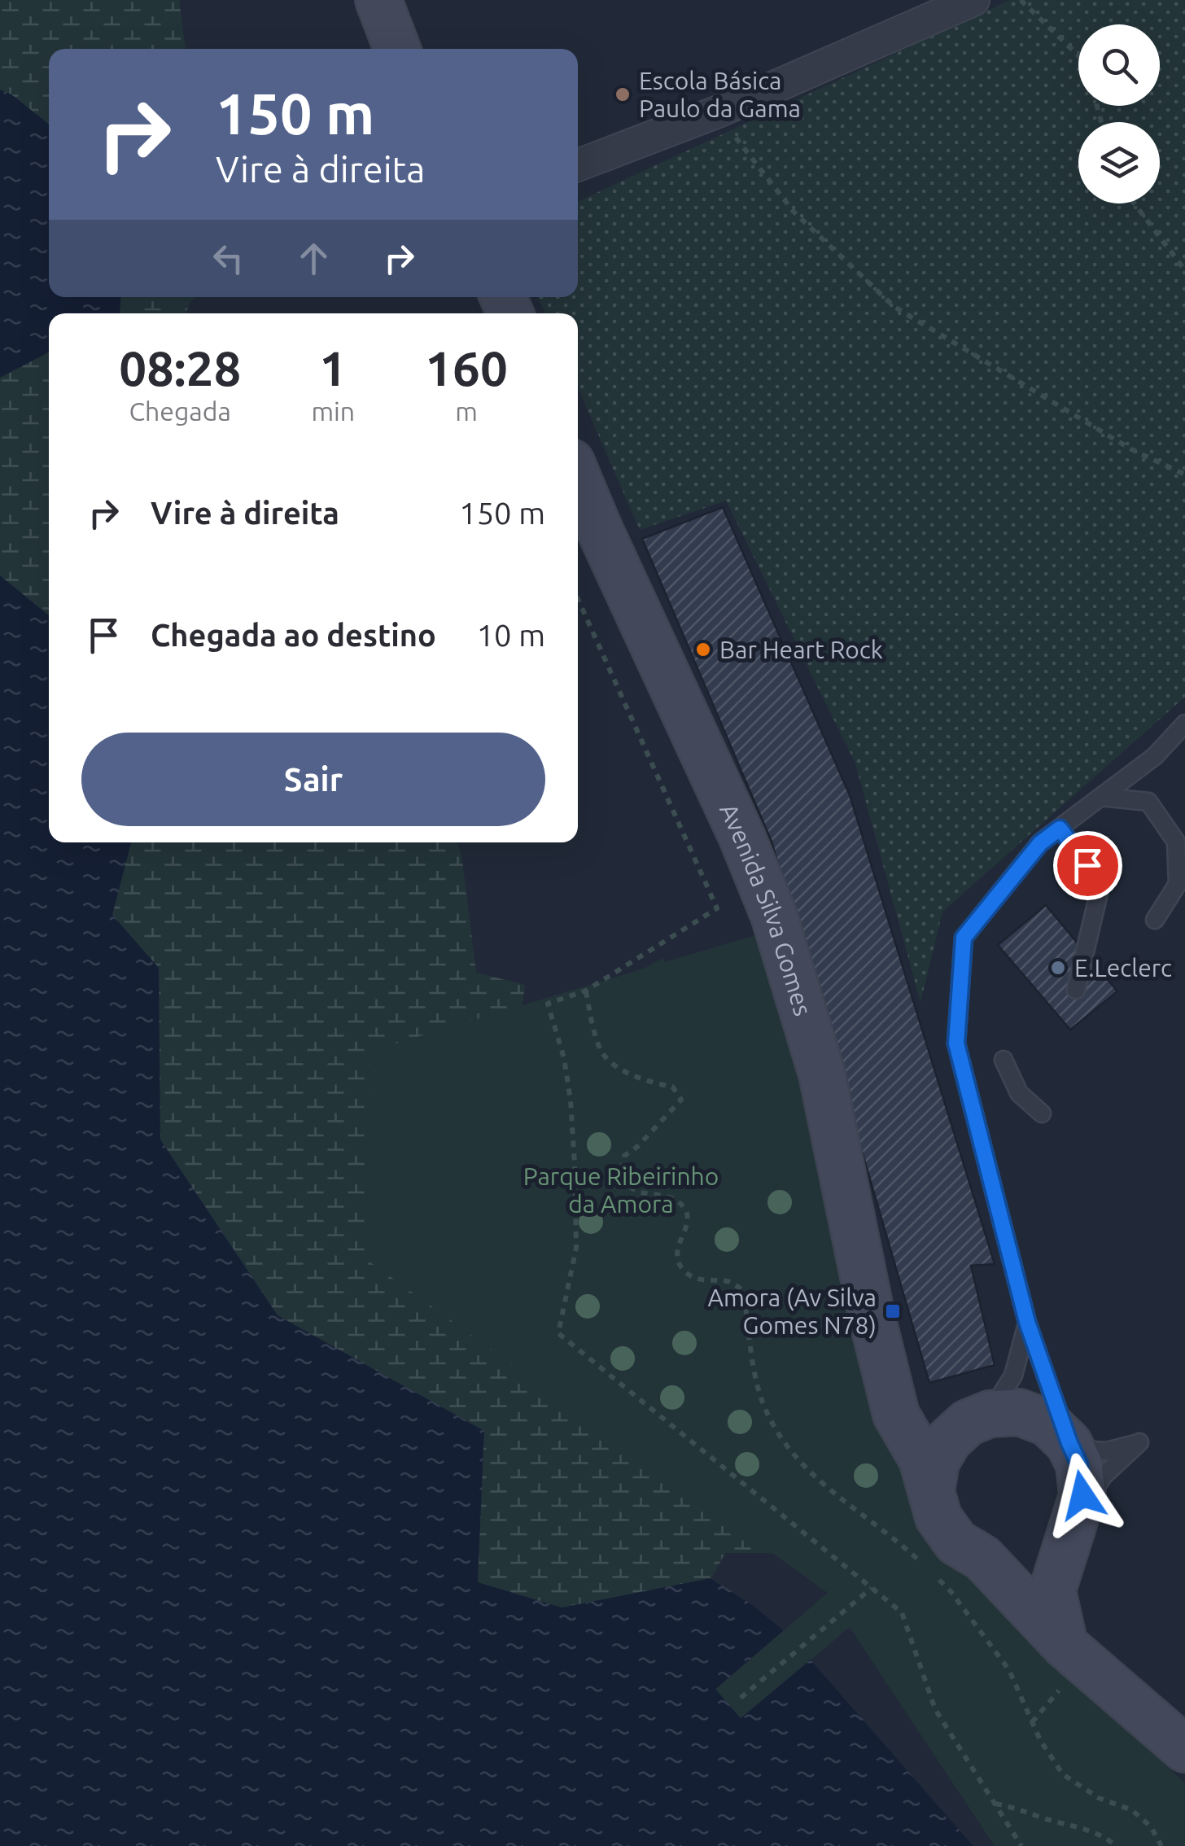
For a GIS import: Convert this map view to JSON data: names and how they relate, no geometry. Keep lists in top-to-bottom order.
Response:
{
  "streets": {
    "street": ["Avenida Silva Gomes"]
  },
  "parks": ["Parque Ribeirinho da Amora"],
  "places": {
    "other": ["Escola Básica Paulo da Gama", "Bar Heart Rock", "E.Leclerc"],
    "transit": ["Amora (Av Silva Gomes N78)"]
  },
  "page": {
    "turn": ["150 m", "Vire à direita"],
    "eta": [
      "08:28",
      "Chegada",
      "1",
      "min",
      "160",
      "m"
    ],
    "list": [
      {
        "name": "Vire à direita",
        "value": "150 m"
      },
      {
        "name": "Chegada ao destino",
        "value": "10 m"
      }
    ],
    "buttons": "Sair"
  }
}
